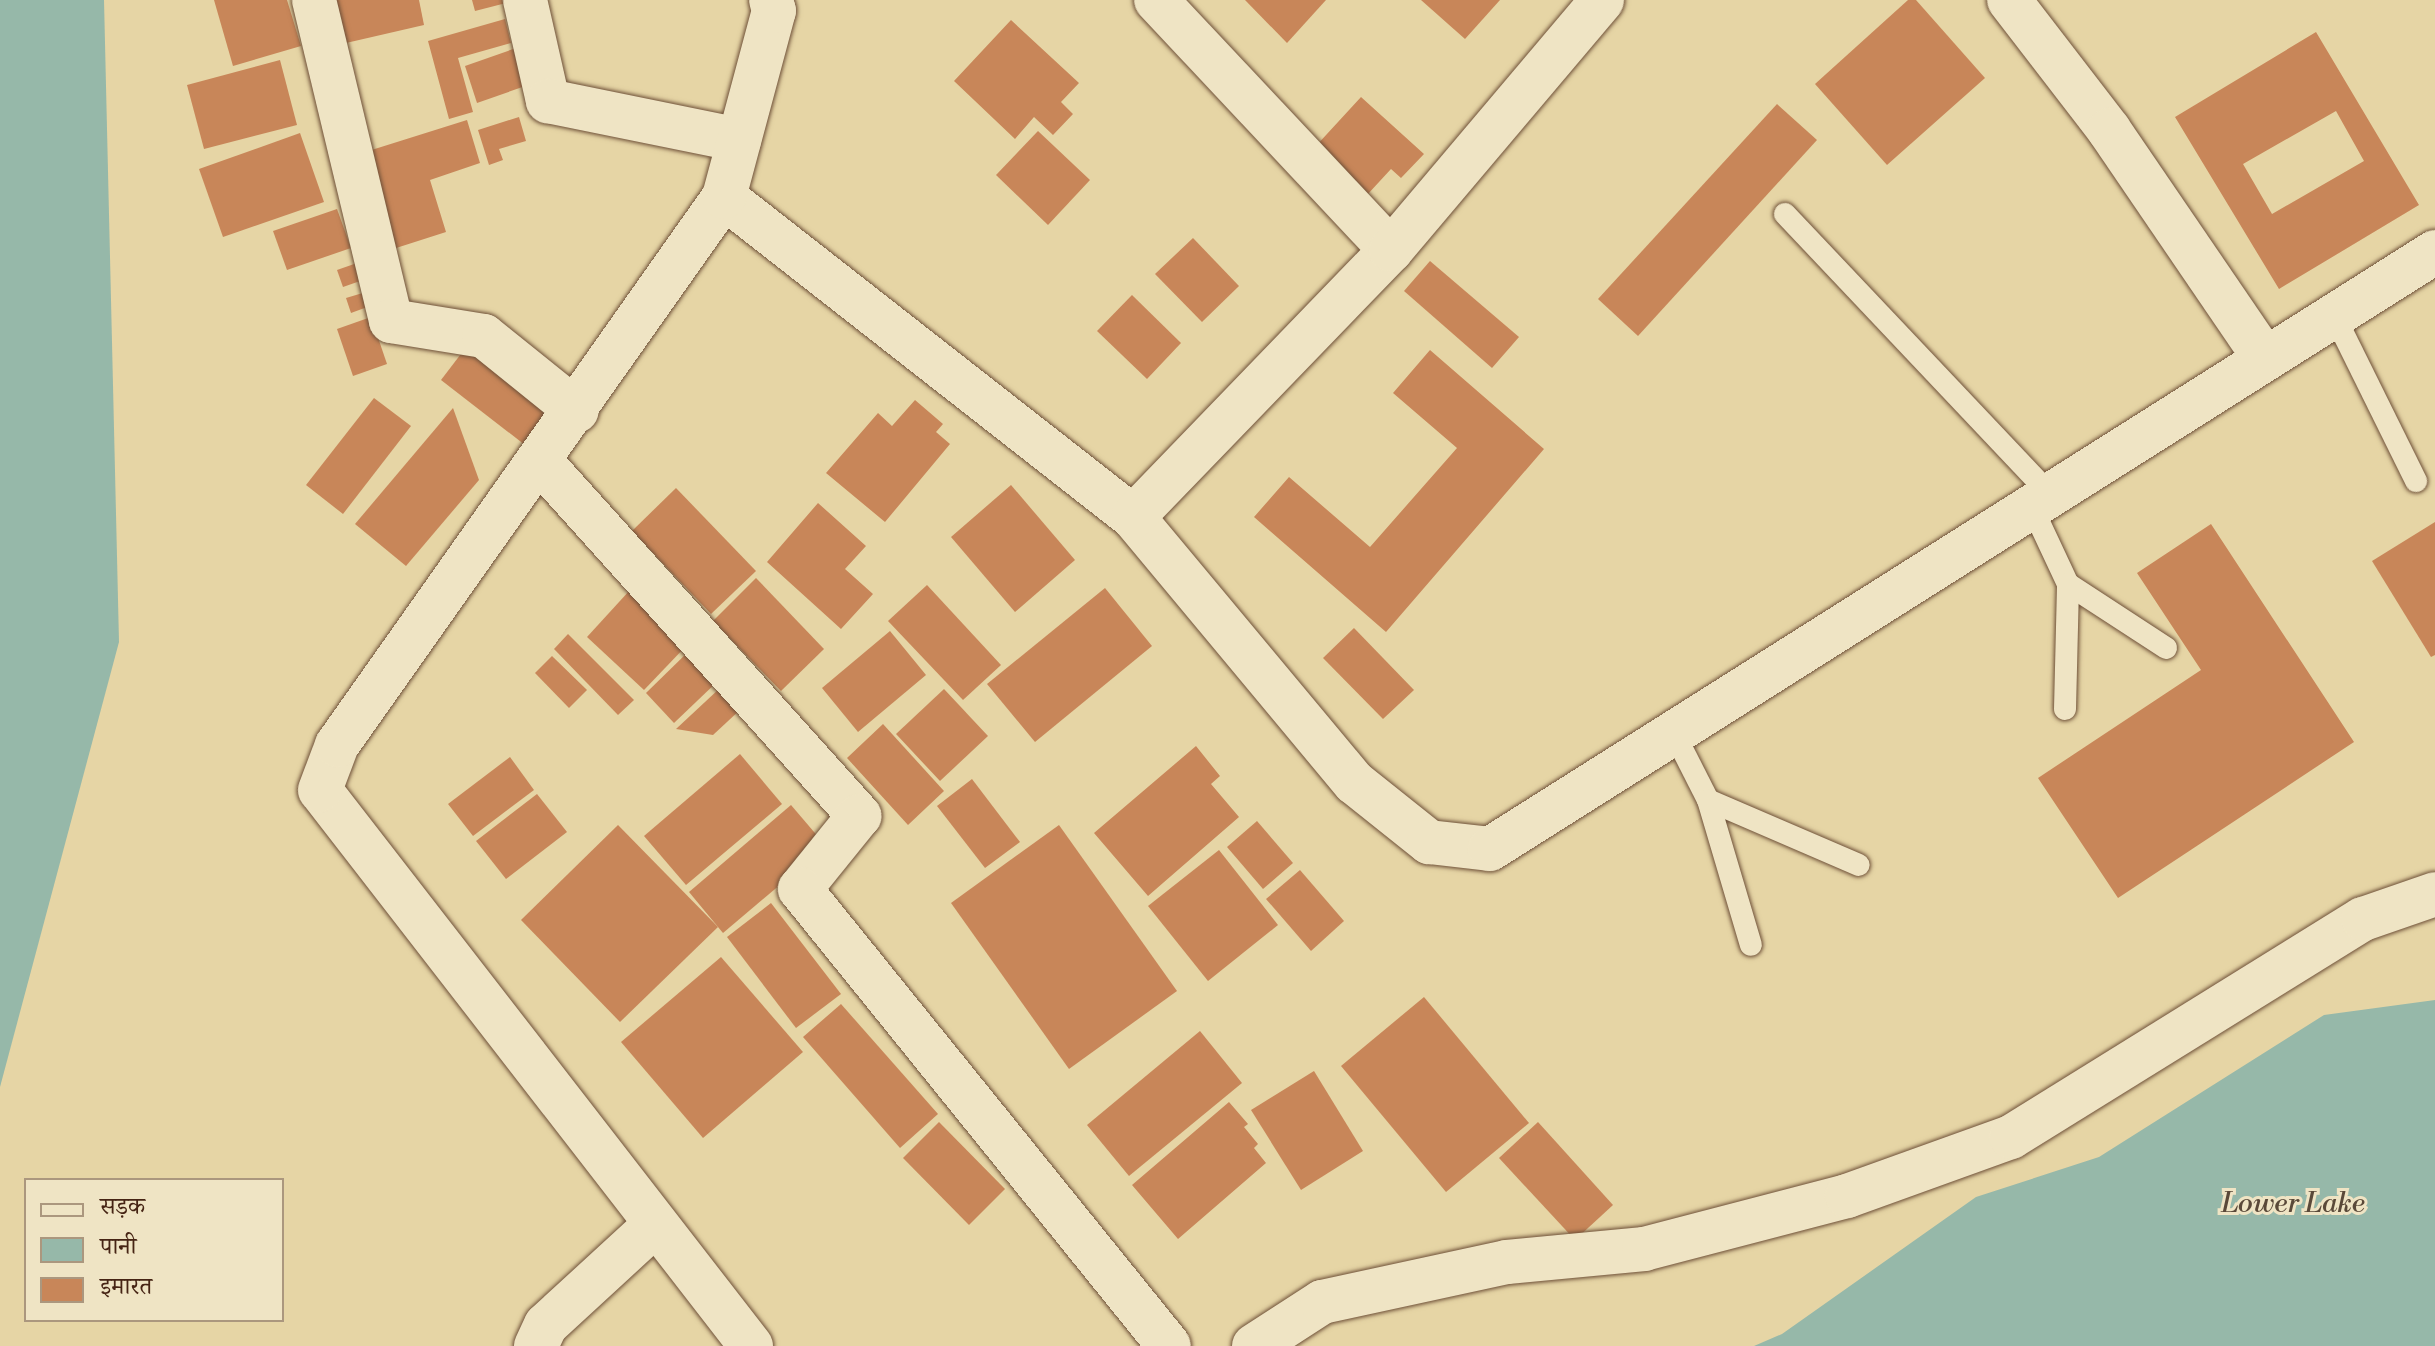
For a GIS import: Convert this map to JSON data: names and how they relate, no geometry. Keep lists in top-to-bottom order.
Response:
{
  "water": ["Lower Lake"],
  "legend": ["सड़क", "पानी", "इमारत"]
}
